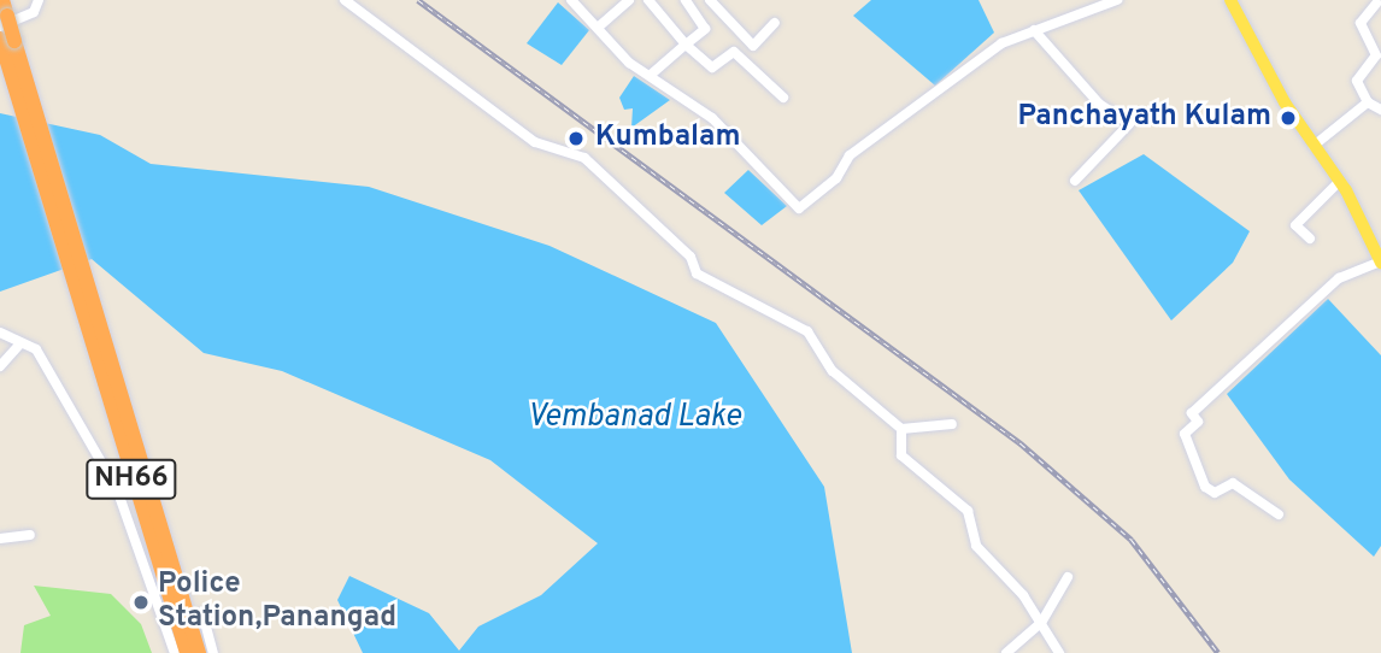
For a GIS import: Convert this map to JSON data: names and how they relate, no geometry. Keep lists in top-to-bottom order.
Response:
{
  "streets": {
    "highway": ["NH66"]
  },
  "water": ["Vembanad Lake"],
  "places": ["Panchayath Kulam", "Kumbalam", "Police Station,Panangad"]
}
